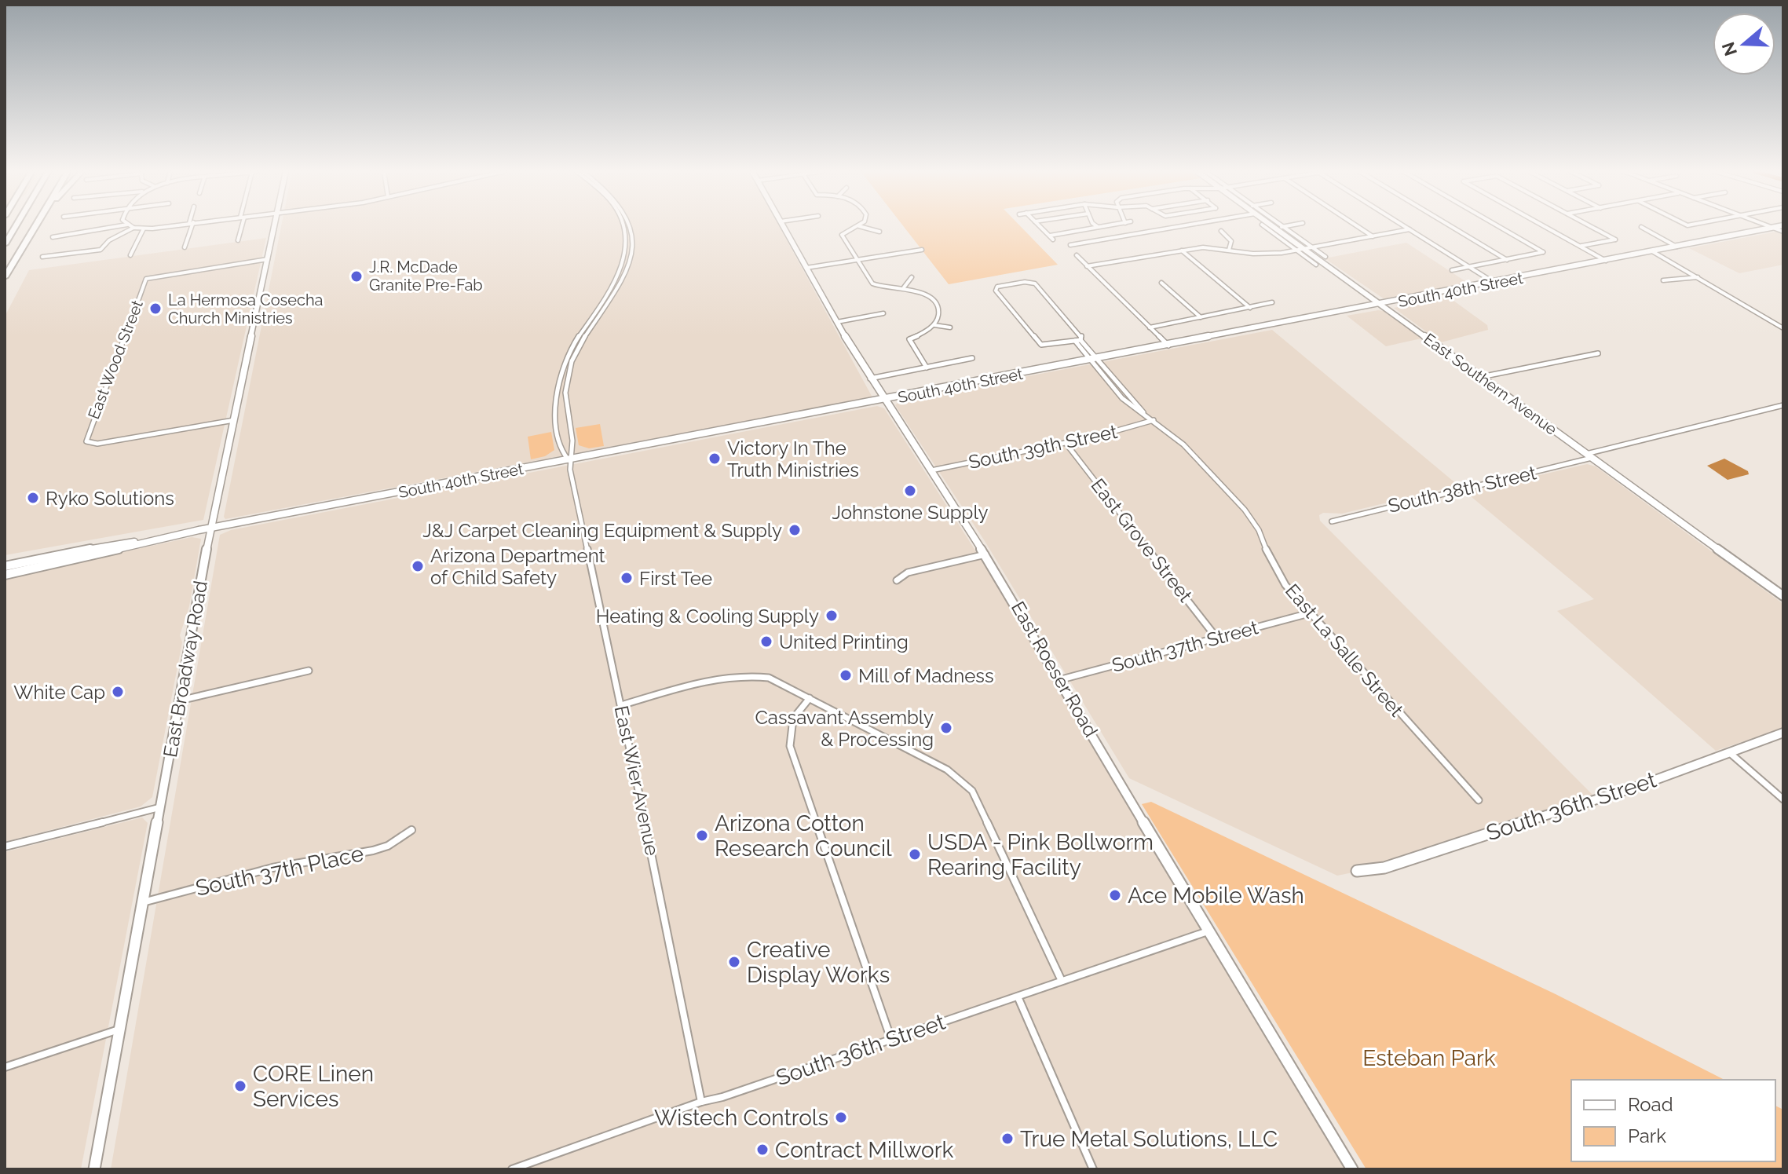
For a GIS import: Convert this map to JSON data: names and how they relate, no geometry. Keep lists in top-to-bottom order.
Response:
{
  "streets": {
    "main road": [
      "South 40th Street",
      "East Southern Avenue",
      "East Broadway Road",
      "East Roeser Road",
      "South 36th Street"
    ],
    "street": [
      "East Wood Street",
      "South 39th Street",
      "South 38th Street",
      "East Grove Street",
      "South 37th Street",
      "East La Salle Street",
      "East Wier Avenue",
      "South 37th Place"
    ]
  },
  "crossings": [
    ["South 40th Street", "East Southern Avenue"],
    ["South 40th Street", "East La Salle Street"],
    ["South 40th Street", "East Broadway Road"],
    ["South 40th Street", "East Roeser Road"],
    ["South 40th Street", "East Wier Avenue"],
    ["East Wood Street", "East Broadway Road"],
    ["East Southern Avenue", "South 38th Street"],
    ["South 39th Street", "East Grove Street"],
    ["South 39th Street", "East La Salle Street"],
    ["South 39th Street", "East Roeser Road"],
    ["East Grove Street", "South 37th Street"],
    ["South 37th Street", "East La Salle Street"],
    ["South 37th Street", "East Roeser Road"],
    ["East Broadway Road", "South 37th Place"],
    ["East Roeser Road", "South 36th Street"],
    ["East Wier Avenue", "South 36th Street"]
  ],
  "parks": ["Esteban Park"],
  "places": [
    "J.R. McDade Granite Pre-Fab",
    "La Hermosa Cosecha Church Ministries",
    "Victory In The Truth Ministries",
    "Johnstone Supply",
    "Ryko Solutions",
    "J&J Carpet Cleaning Equipment & Supply",
    "Arizona Department of Child Safety",
    "First Tee",
    "Heating & Cooling Supply",
    "United Printing",
    "Mill of Madness",
    "White Cap",
    "Cassavant Assembly & Processing",
    "Arizona Cotton Research Council",
    "USDA - Pink Bollworm Rearing Facility",
    "Ace Mobile Wash",
    "Creative Display Works",
    "CORE Linen Services",
    "Wistech Controls",
    "True Metal Solutions, LLC",
    "Contract Millwork"
  ],
  "legend": ["Road", "Park"],
  "north": "left"
}
